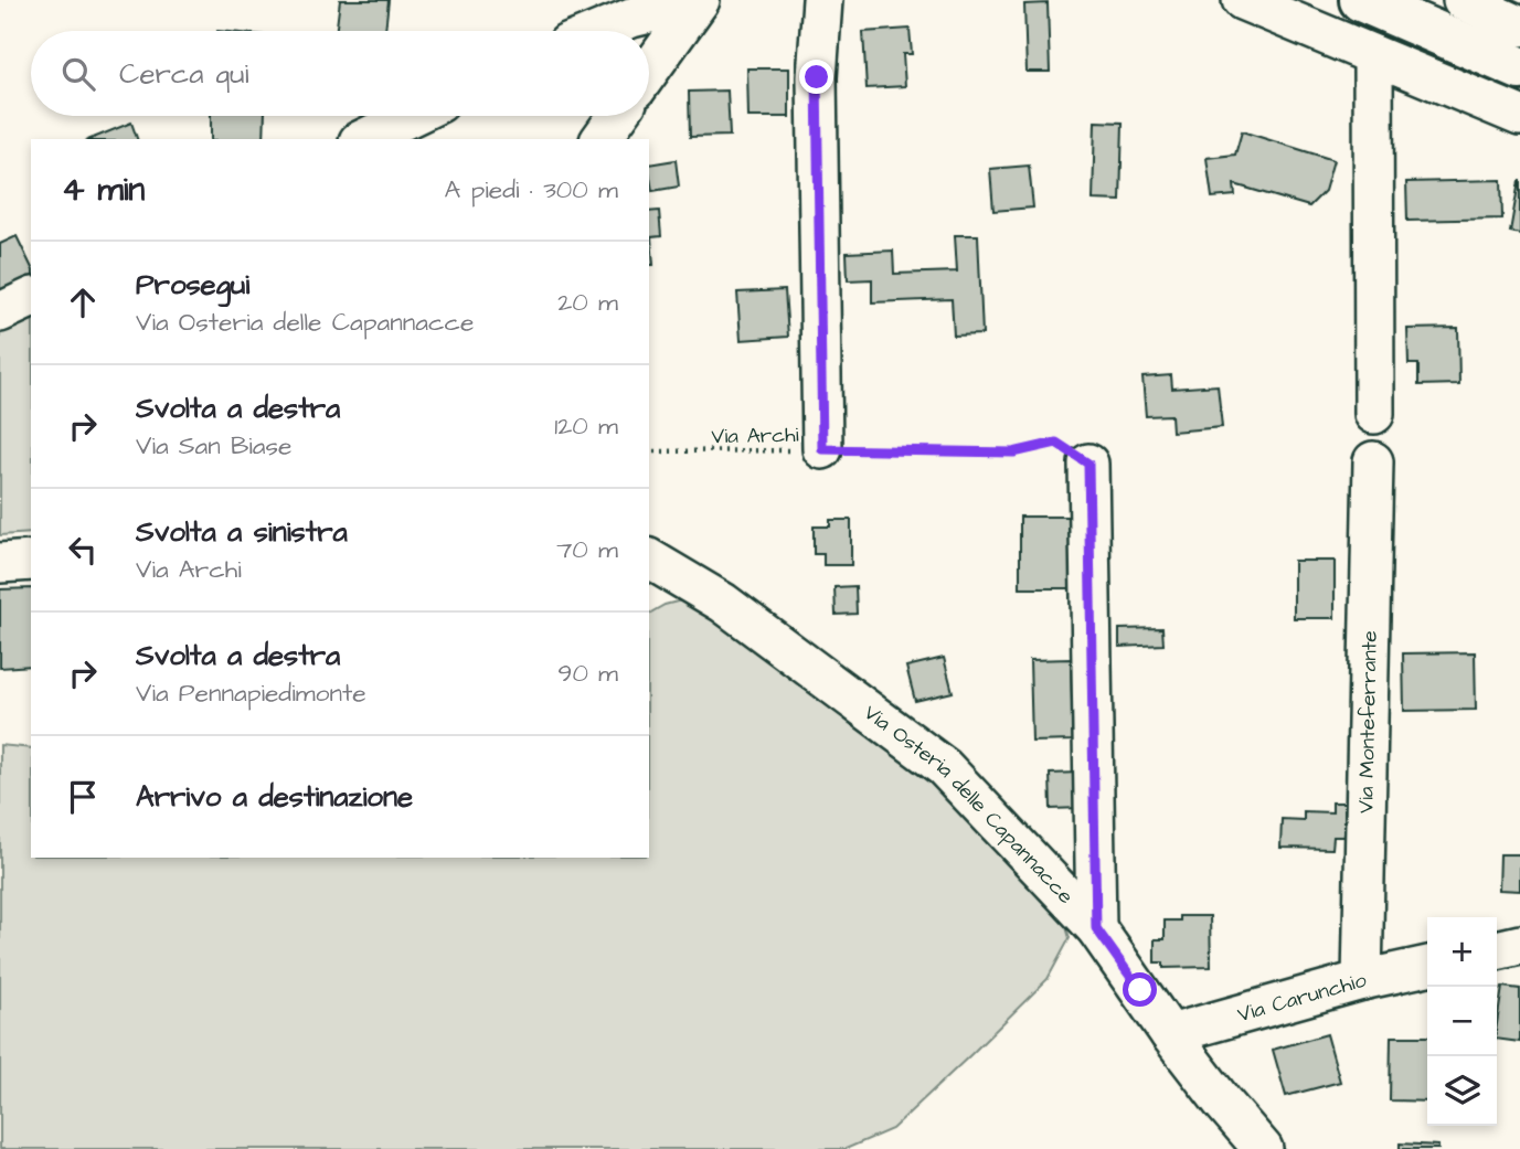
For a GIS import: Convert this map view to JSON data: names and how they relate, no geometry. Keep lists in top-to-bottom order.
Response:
{
  "streets": {
    "street": ["Via Monteferrante", "Via Osteria delle Capannacce", "Via Carunchio"],
    "path": ["Via Archi"]
  },
  "crossings": [
    ["Via Monteferrante", "Via Carunchio"],
    ["Via Osteria delle Capannacce", "Via Carunchio"]
  ],
  "page": {
    "search": "Cerca qui",
    "heading": ["4 min", "A piedi · 300 m"],
    "list": [
      ["Prosegui", "Via Osteria delle Capannacce", "20 m"],
      ["Svolta a destra", "Via San Biase", "120 m"],
      ["Svolta a sinistra", "Via Archi", "70 m"],
      ["Svolta a destra", "Via Pennapiedimonte", "90 m"],
      "Arrivo a destinazione"
    ],
    "map_buttons": ["+", "−"]
  }
}
